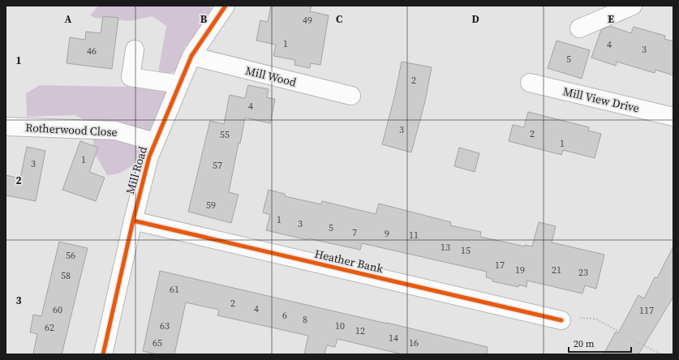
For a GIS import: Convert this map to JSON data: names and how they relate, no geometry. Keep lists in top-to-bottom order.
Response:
{
  "streets": {
    "street": [
      "Mill Wood",
      "Mill View Drive",
      "Rotherwood Close",
      "Mill Road",
      "Heather Bank"
    ]
  },
  "crossings": [
    ["Mill Wood", "Mill Road"],
    ["Rotherwood Close", "Mill Road"],
    ["Mill Road", "Heather Bank"]
  ],
  "house_numbers": [
    "49",
    "1",
    "4",
    "3",
    "46",
    "5",
    "2",
    "4",
    "3",
    "2",
    "55",
    "1",
    "1",
    "3",
    "57",
    "59",
    "1",
    "3",
    "5",
    "7",
    "9",
    "11",
    "13",
    "15",
    "56",
    "17",
    "19",
    "21",
    "23",
    "58",
    "61",
    "2",
    "4",
    "60",
    "117",
    "6",
    "8",
    "63",
    "10",
    "62",
    "12",
    "14",
    "65",
    "16"
  ],
  "scale_bar": "20 m",
  "grid": {
    "columns": [
      "A",
      "B",
      "C",
      "D",
      "E"
    ],
    "rows": ["1", "2", "3"]
  }
}
